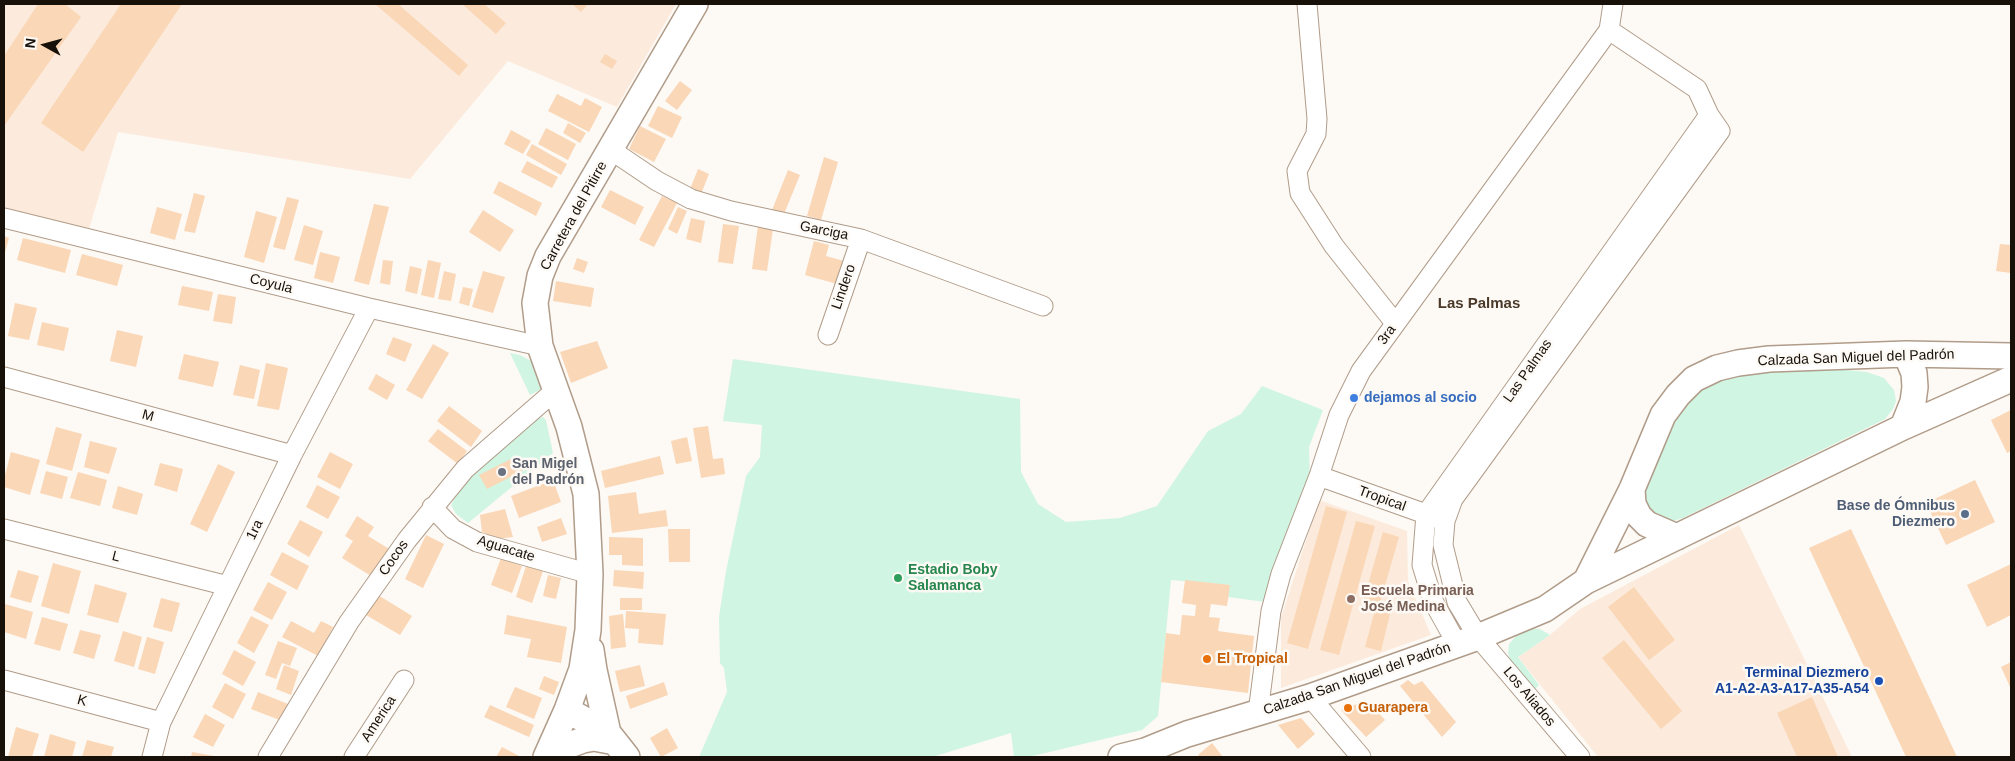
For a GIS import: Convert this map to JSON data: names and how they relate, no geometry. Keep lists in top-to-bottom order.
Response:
{
  "streets": {
    "main road": ["Carretera del Pitirre", "Calzada San Miguel del Padrón"],
    "street": [
      "Garciga",
      "Coyula",
      "Lindero",
      "3ra",
      "Las Palmas",
      "M",
      "Tropical",
      "1ra",
      "Aguacate",
      "L",
      "Cocos",
      "Los Aliados",
      "K",
      "America"
    ]
  },
  "crossings": [
    ["Carretera del Pitirre", "Garciga"],
    ["Carretera del Pitirre", "Coyula"],
    ["Carretera del Pitirre", "Aguacate"],
    ["Carretera del Pitirre", "Cocos"],
    ["Garciga", "Lindero"],
    ["Coyula", "1ra"],
    ["3ra", "Calzada San Miguel del Padrón"],
    ["3ra", "Las Palmas"],
    ["3ra", "Tropical"],
    ["Calzada San Miguel del Padrón", "Las Palmas"],
    ["Calzada San Miguel del Padrón", "Los Aliados"],
    ["Las Palmas", "Tropical"],
    ["Las Palmas", "Los Aliados"],
    ["M", "1ra"],
    ["1ra", "L"],
    ["1ra", "K"],
    ["Aguacate", "Cocos"]
  ],
  "districts": ["Las Palmas"],
  "places": [
    "dejamos al socio",
    "San Migel del Padrón",
    "Base de Ómnibus Diezmero",
    "Estadio Boby Salamanca",
    "Escuela Primaria José Medina",
    "El Tropical",
    "Terminal Diezmero A1-A2-A3-A17-A35-A54",
    "Guarapera"
  ],
  "north": "left"
}
